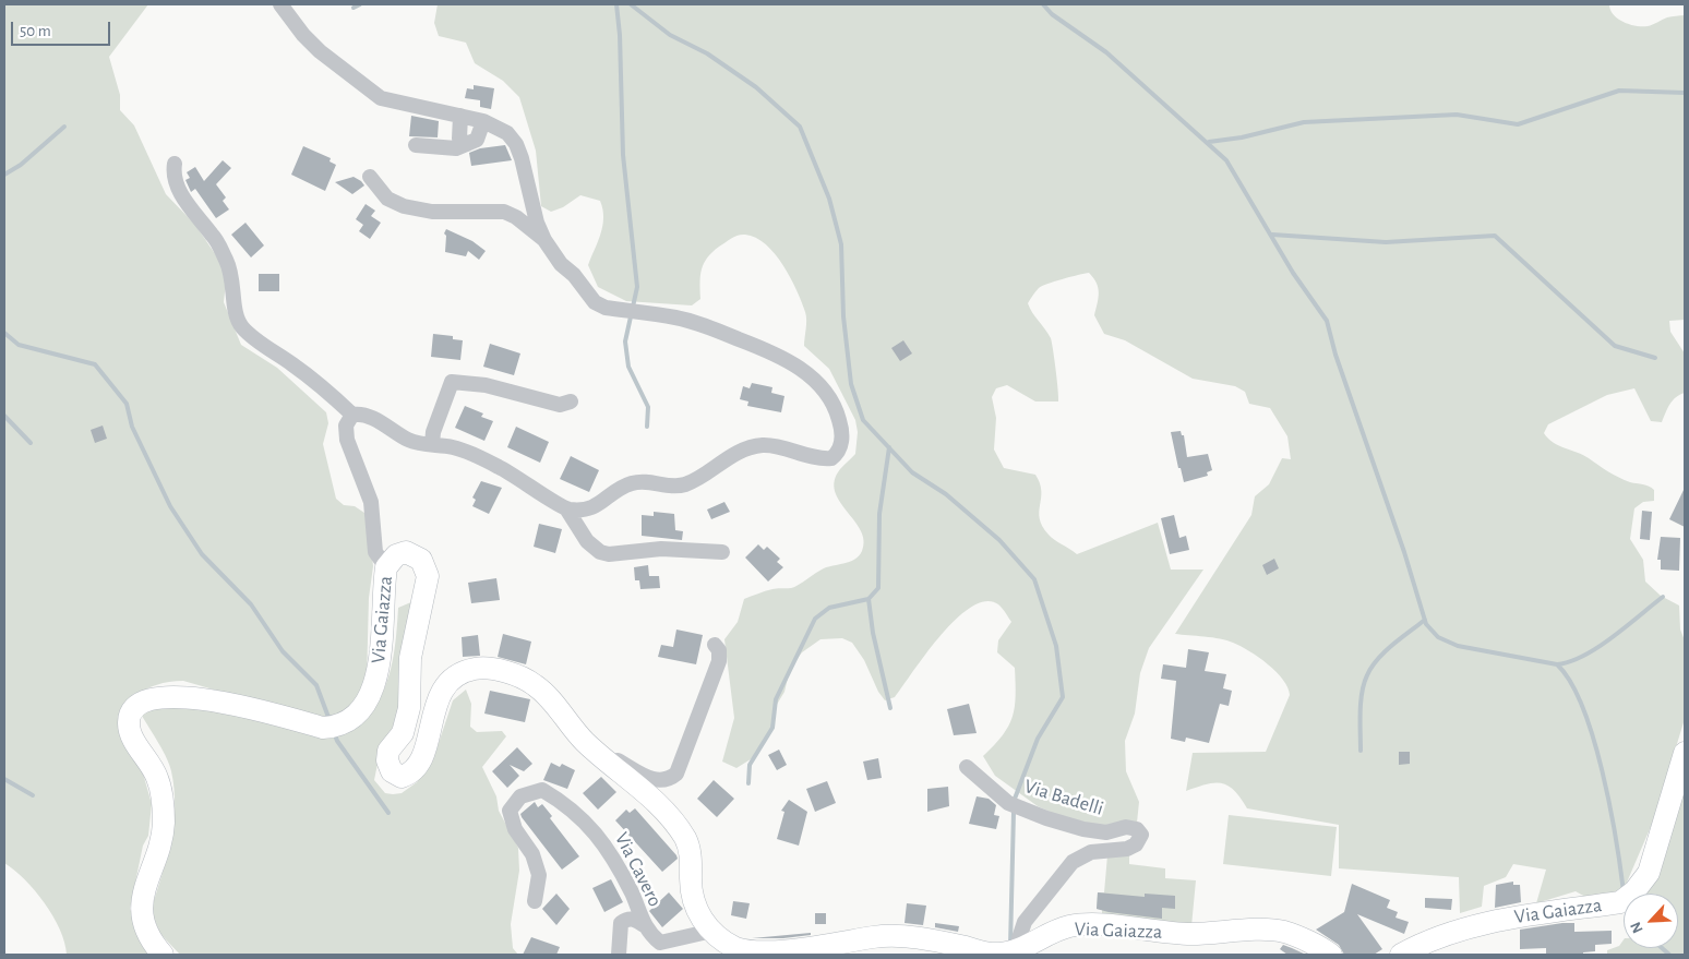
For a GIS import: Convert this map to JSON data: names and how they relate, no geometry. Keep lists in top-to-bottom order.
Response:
{
  "streets": {
    "main road": ["Via Gaiazza"],
    "street": ["Via Badelli", "Via Cavero"]
  },
  "crossings": [
    ["Via Gaiazza", "Via Badelli"],
    ["Via Gaiazza", "Via Cavero"]
  ],
  "scale_bar": "50 m",
  "north": "bottom left"
}
